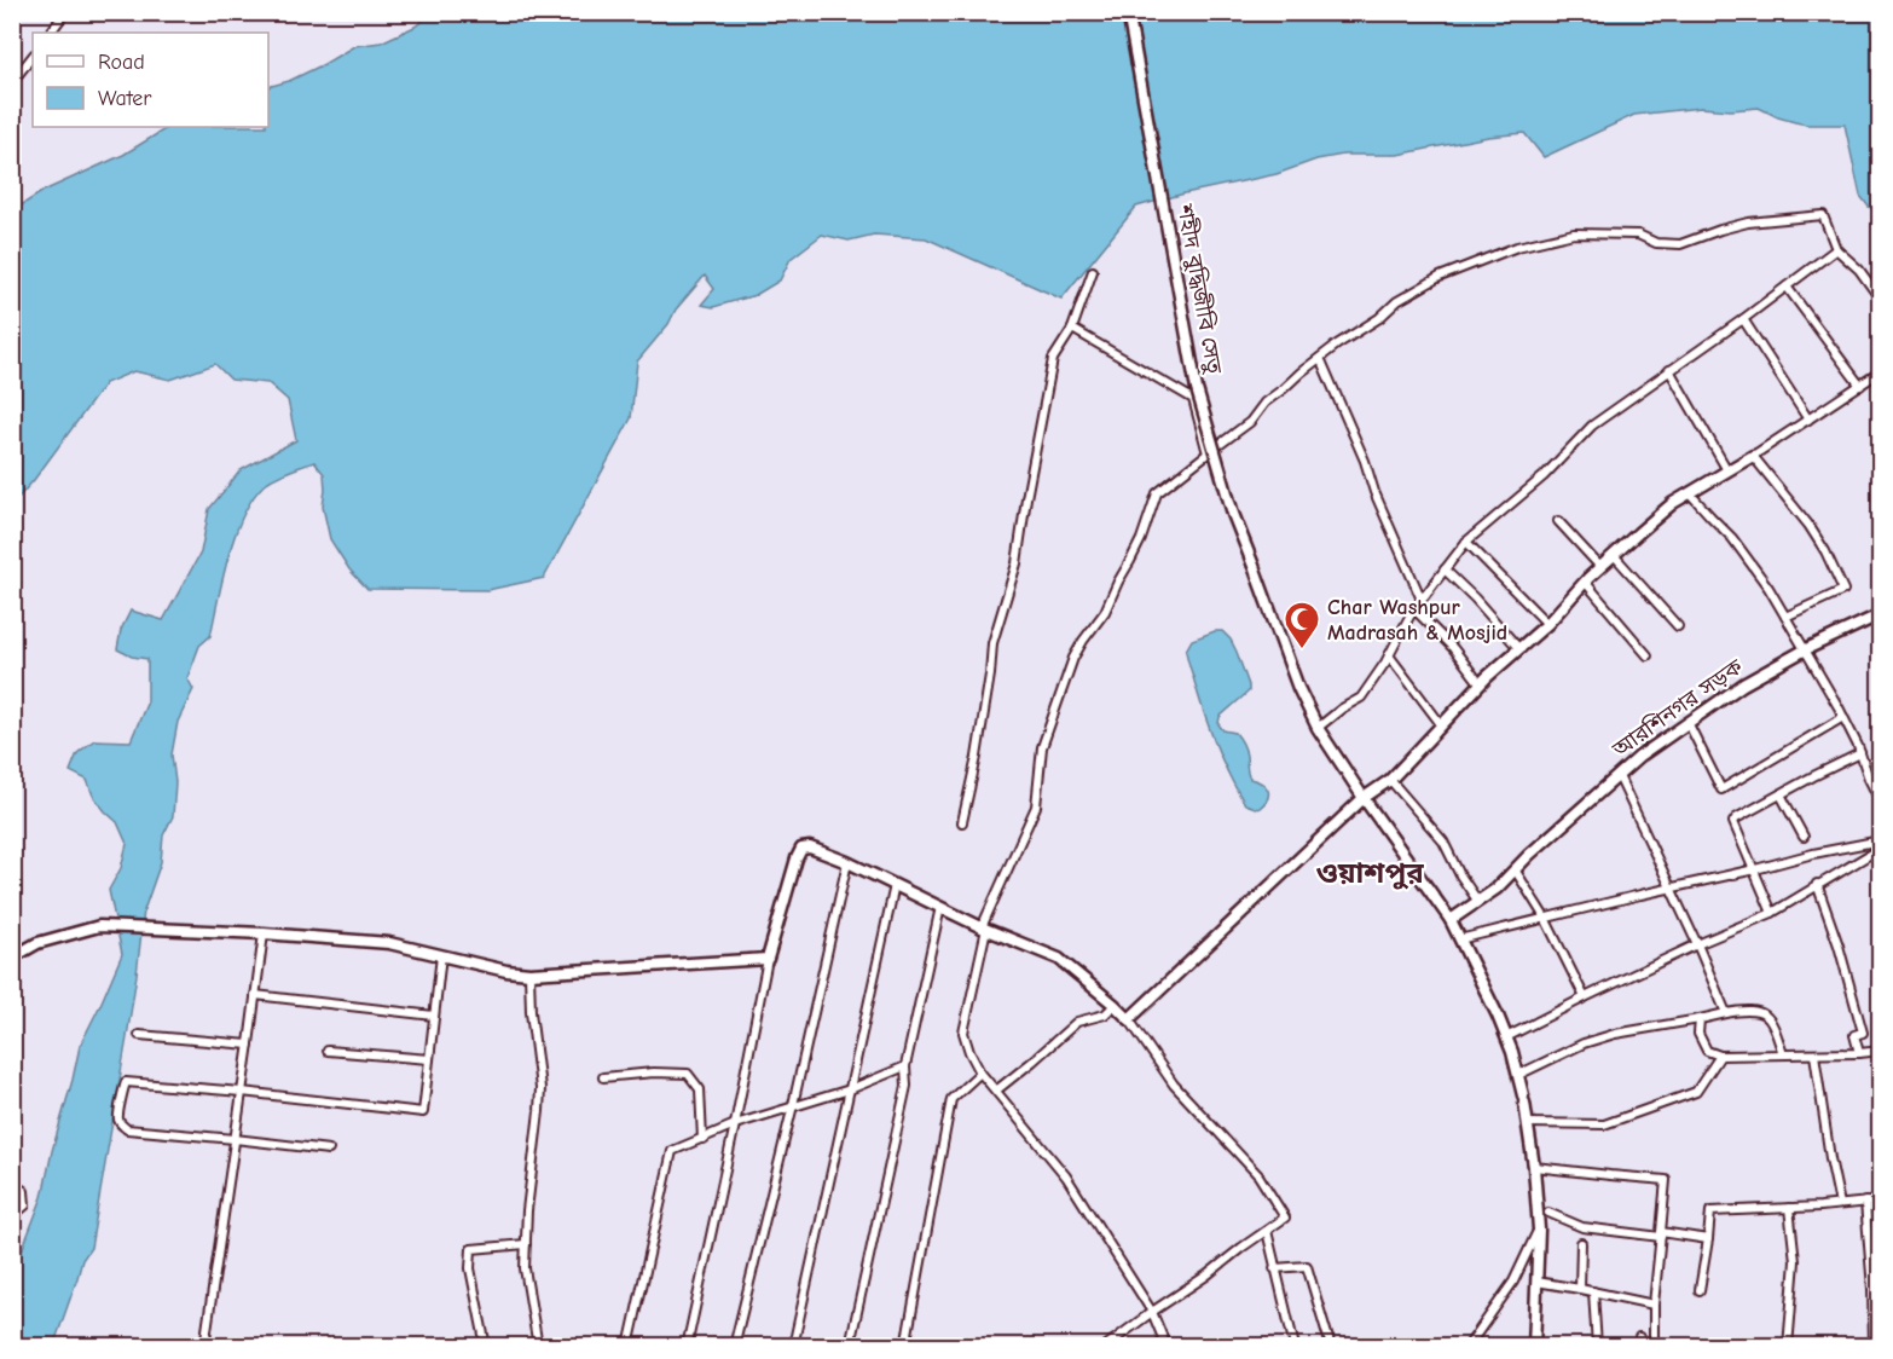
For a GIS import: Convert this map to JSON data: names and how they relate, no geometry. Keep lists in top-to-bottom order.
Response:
{
  "streets": {
    "street": ["শহীদ বুদ্ধিজীবি সেতু", "আরশিনগর সড়ক"]
  },
  "crossings": [
    ["শহীদ বুদ্ধিজীবি সেতু", "আরশিনগর সড়ক"]
  ],
  "districts": ["ওয়াশপুর"],
  "places": {
    "mosque": ["Char Washpur Madrasah & Mosjid"]
  },
  "legend": ["Road", "Water"]
}
